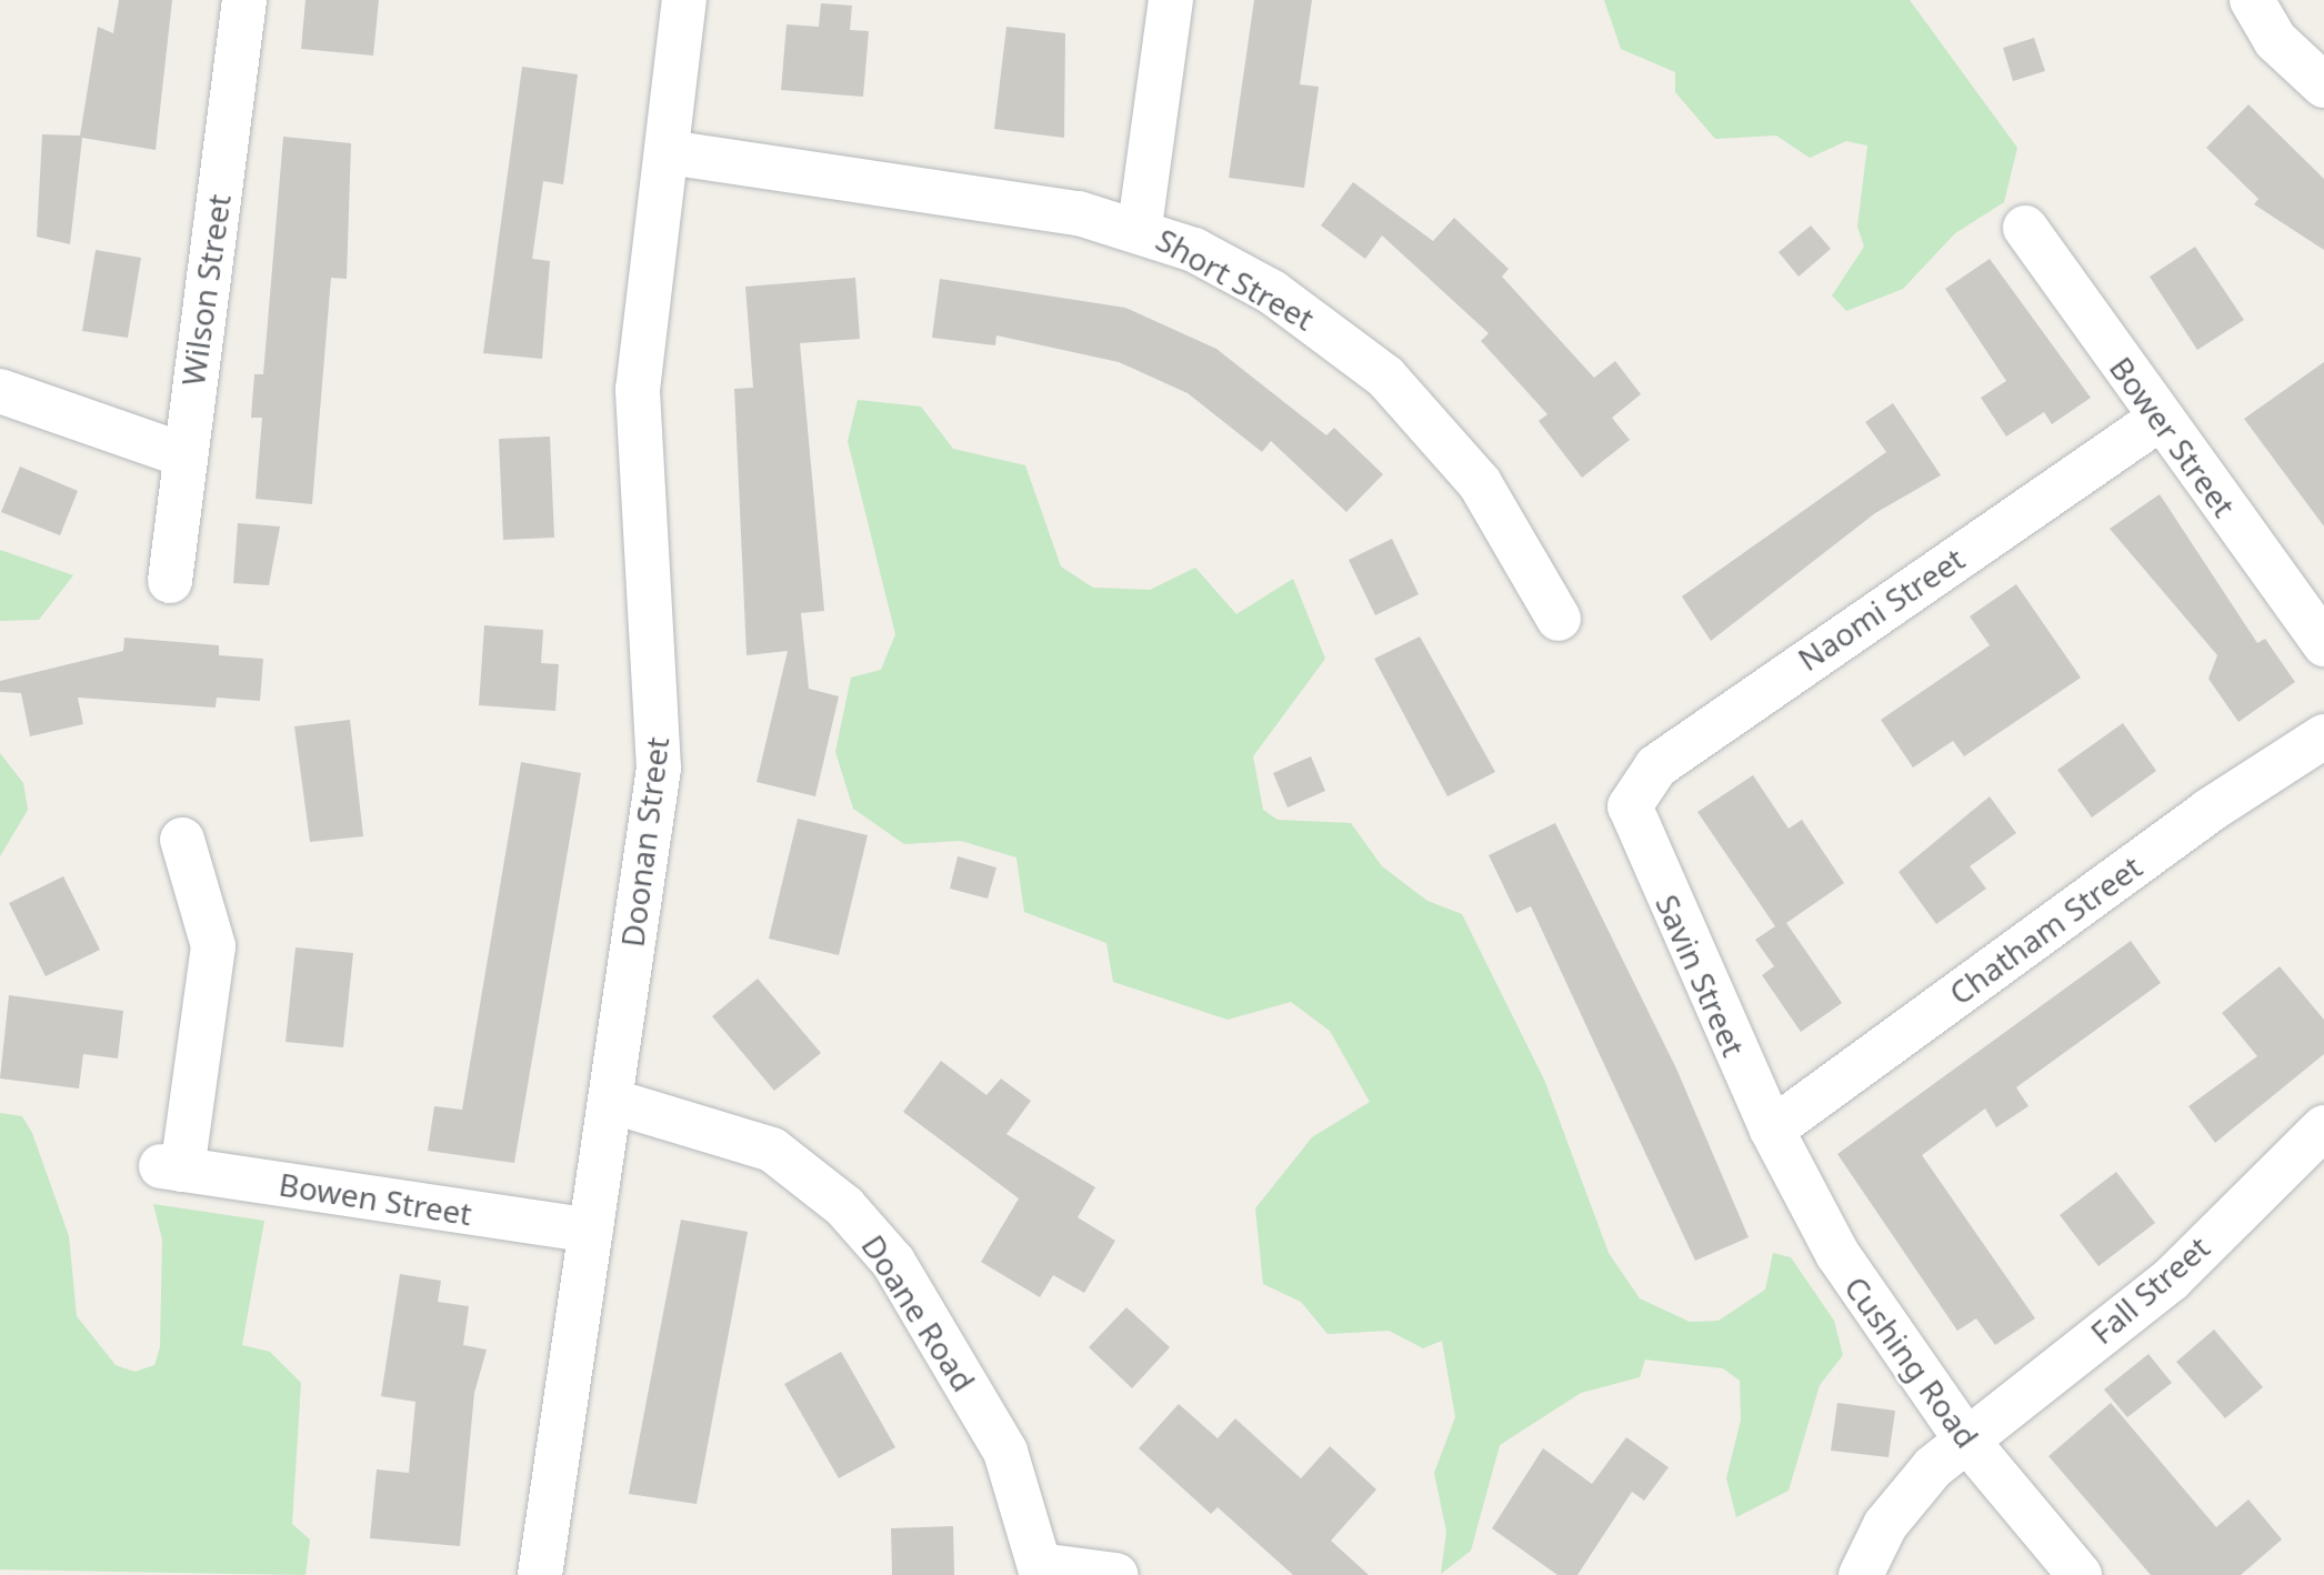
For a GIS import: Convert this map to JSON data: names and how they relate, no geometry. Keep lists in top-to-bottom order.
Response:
{
  "streets": {
    "street": [
      "Short Street",
      "Wilson Street",
      "Bower Street",
      "Naomi Street",
      "Doonan Street",
      "Chatham Street",
      "Savin Street",
      "Bowen Street",
      "Fall Street",
      "Doane Road",
      "Cushing Road"
    ]
  },
  "crossings": [
    ["Short Street", "Doonan Street"],
    ["Bower Street", "Naomi Street"],
    ["Naomi Street", "Savin Street"],
    ["Doonan Street", "Bowen Street"],
    ["Doonan Street", "Doane Road"],
    ["Chatham Street", "Savin Street"],
    ["Chatham Street", "Cushing Road"],
    ["Savin Street", "Cushing Road"],
    ["Fall Street", "Cushing Road"]
  ]
}
